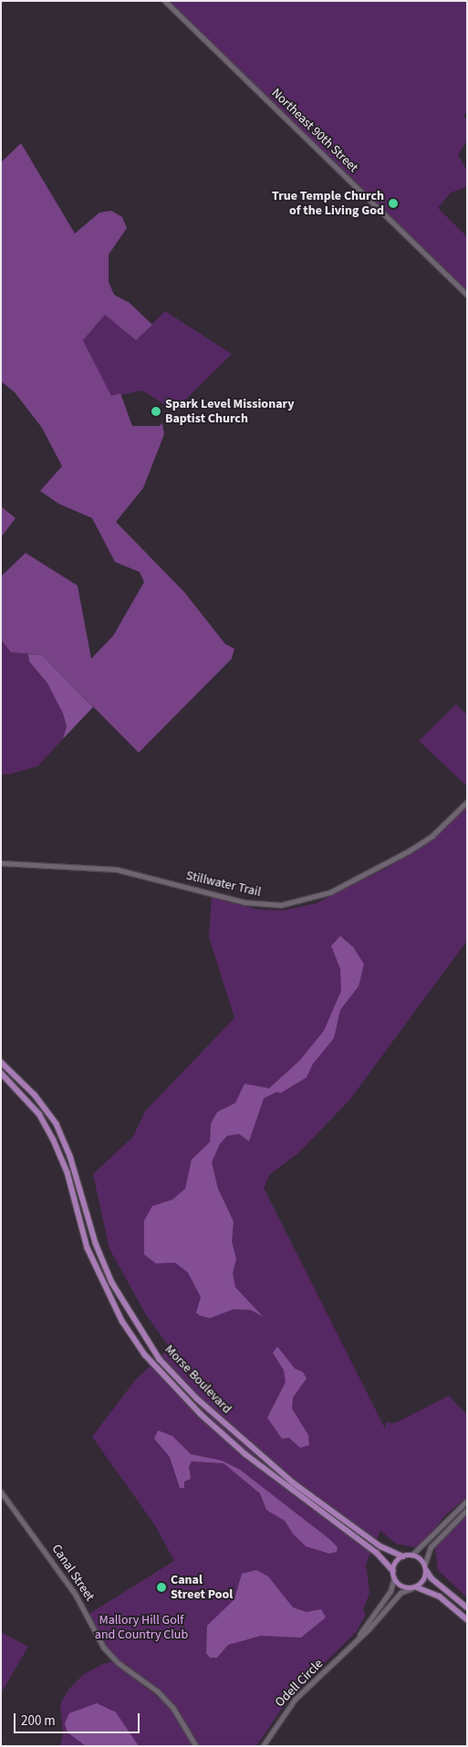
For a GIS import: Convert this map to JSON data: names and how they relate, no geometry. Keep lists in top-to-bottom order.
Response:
{
  "streets": {
    "main road": ["Morse Boulevard"],
    "street": [
      "Northeast 90th Street",
      "Stillwater Trail",
      "Canal Street",
      "Odell Circle"
    ]
  },
  "crossings": [
    ["Morse Boulevard", "Odell Circle"]
  ],
  "parks": ["Mallory Hill Golf and Country Club"],
  "places": ["True Temple Church of the Living God", "Spark Level Missionary Baptist Church", "Canal Street Pool"],
  "scale_bar": "200 m"
}
